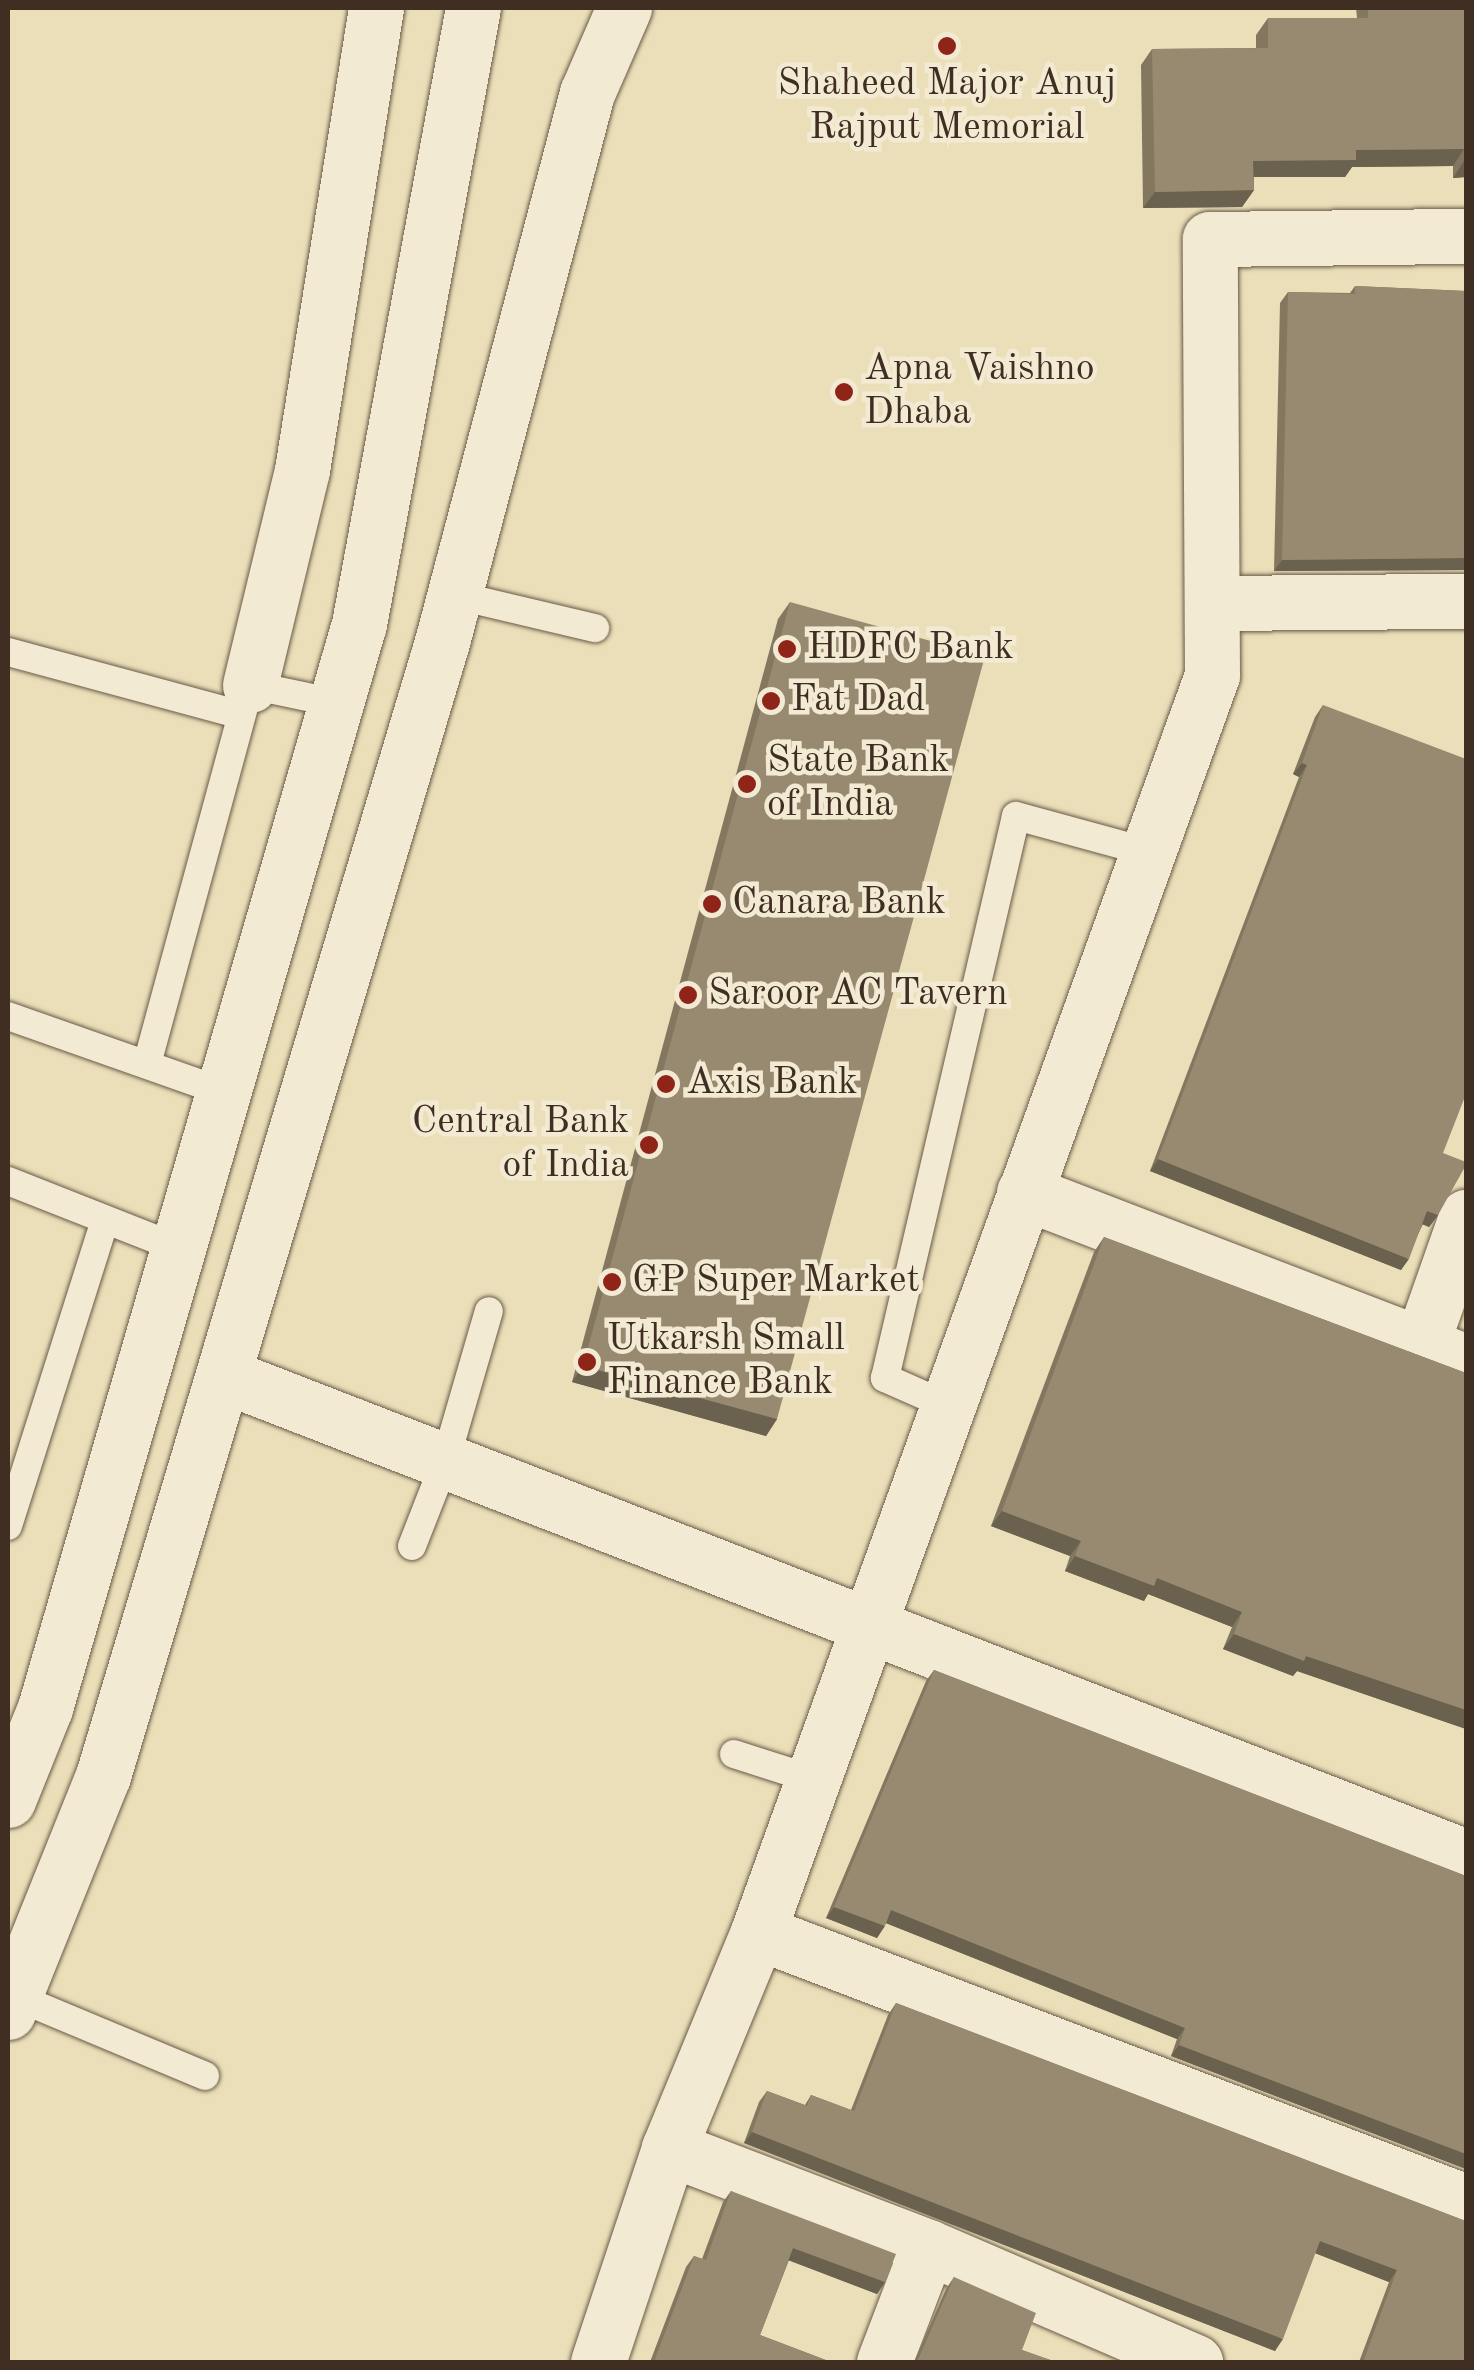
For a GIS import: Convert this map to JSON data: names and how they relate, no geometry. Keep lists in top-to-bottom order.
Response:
{
  "places": [
    "Shaheed Major Anuj Rajput Memorial",
    "Apna Vaishno Dhaba",
    "HDFC Bank",
    "Fat Dad",
    "State Bank of India",
    "Canara Bank",
    "Saroor AC Tavern",
    "Axis Bank",
    "Central Bank of India",
    "GP Super Market",
    "Utkarsh Small Finance Bank"
  ]
}
